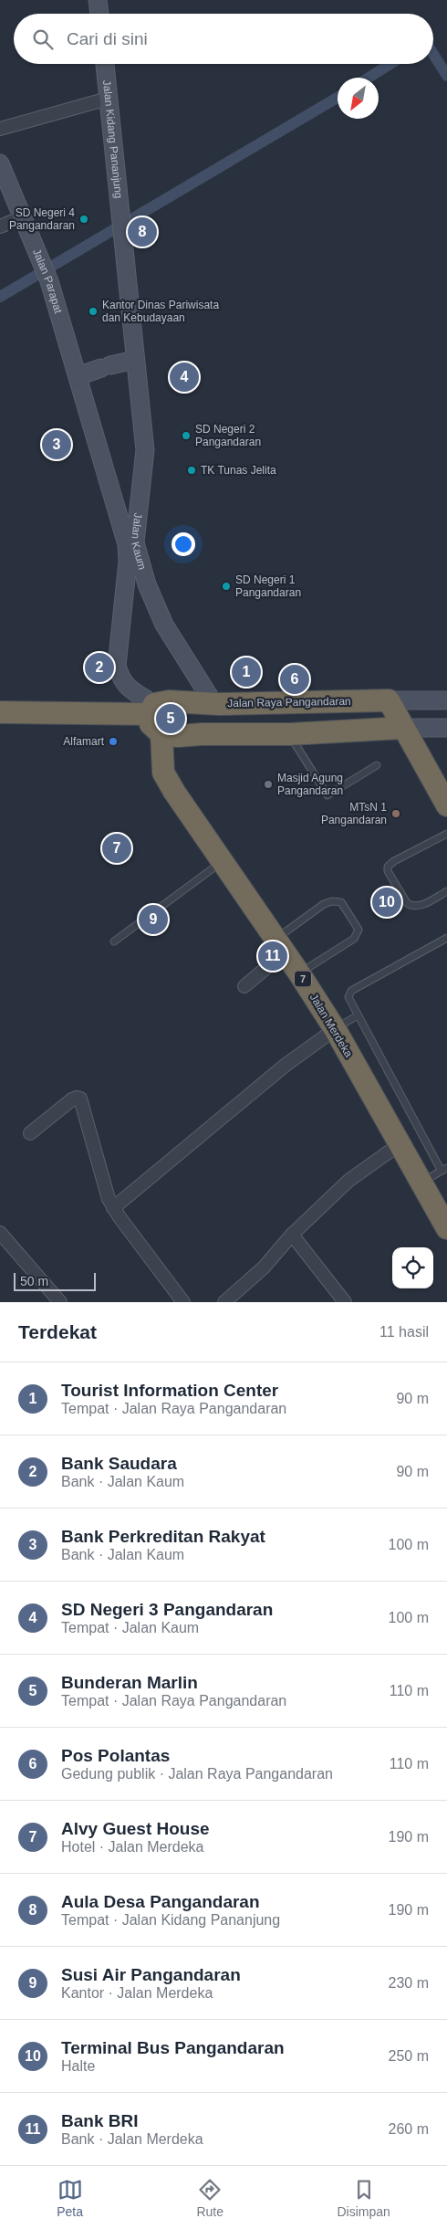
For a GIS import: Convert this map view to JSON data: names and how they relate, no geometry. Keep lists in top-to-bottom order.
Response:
{
  "streets": {
    "highway": ["Jalan Raya Pangandaran", "7", "Jalan Merdeka"],
    "street": ["Jalan Kidang Pananjung", "Jalan Parapat", "Jalan Kaum"]
  },
  "crossings": [
    ["Jalan Kidang Pananjung", "Jalan Kaum"],
    ["Jalan Parapat", "Jalan Kaum"],
    ["Jalan Kaum", "Jalan Raya Pangandaran"]
  ],
  "places": [
    "SD Negeri 4 Pangandaran",
    "Kantor Dinas Pariwisata dan Kebudayaan",
    "SD Negeri 2 Pangandaran",
    "TK Tunas Jelita",
    "SD Negeri 1 Pangandaran",
    "Alfamart",
    "Masjid Agung Pangandaran",
    "MTsN 1 Pangandaran"
  ],
  "scale_bar": "50 m",
  "north": "bottom left",
  "page": {
    "search": "Cari di sini",
    "pins": [
      "8",
      "4",
      "3",
      "2",
      "1",
      "6",
      "5",
      "7",
      "10",
      "9",
      "11"
    ],
    "scale": "50 m",
    "heading": ["Terdekat", "11 hasil"],
    "list": [
      {
        "mark": "1",
        "name": "Tourist Information Center",
        "note": "Tempat · Jalan Raya Pangandaran",
        "value": "90 m"
      },
      {
        "mark": "2",
        "name": "Bank Saudara",
        "note": "Bank · Jalan Kaum",
        "value": "90 m"
      },
      {
        "mark": "3",
        "name": "Bank Perkreditan Rakyat",
        "note": "Bank · Jalan Kaum",
        "value": "100 m"
      },
      {
        "mark": "4",
        "name": "SD Negeri 3 Pangandaran",
        "note": "Tempat · Jalan Kaum",
        "value": "100 m"
      },
      {
        "mark": "5",
        "name": "Bunderan Marlin",
        "note": "Tempat · Jalan Raya Pangandaran",
        "value": "110 m"
      },
      {
        "mark": "6",
        "name": "Pos Polantas",
        "note": "Gedung publik · Jalan Raya Pangandaran",
        "value": "110 m"
      },
      {
        "mark": "7",
        "name": "Alvy Guest House",
        "note": "Hotel · Jalan Merdeka",
        "value": "190 m"
      },
      {
        "mark": "8",
        "name": "Aula Desa Pangandaran",
        "note": "Tempat · Jalan Kidang Pananjung",
        "value": "190 m"
      },
      {
        "mark": "9",
        "name": "Susi Air Pangandaran",
        "note": "Kantor · Jalan Merdeka",
        "value": "230 m"
      },
      {
        "mark": "10",
        "name": "Terminal Bus Pangandaran",
        "note": "Halte",
        "value": "250 m"
      },
      {
        "mark": "11",
        "name": "Bank BRI",
        "note": "Bank · Jalan Merdeka",
        "value": "260 m"
      }
    ],
    "nav": ["Peta", "Rute", "Disimpan"]
  }
}
